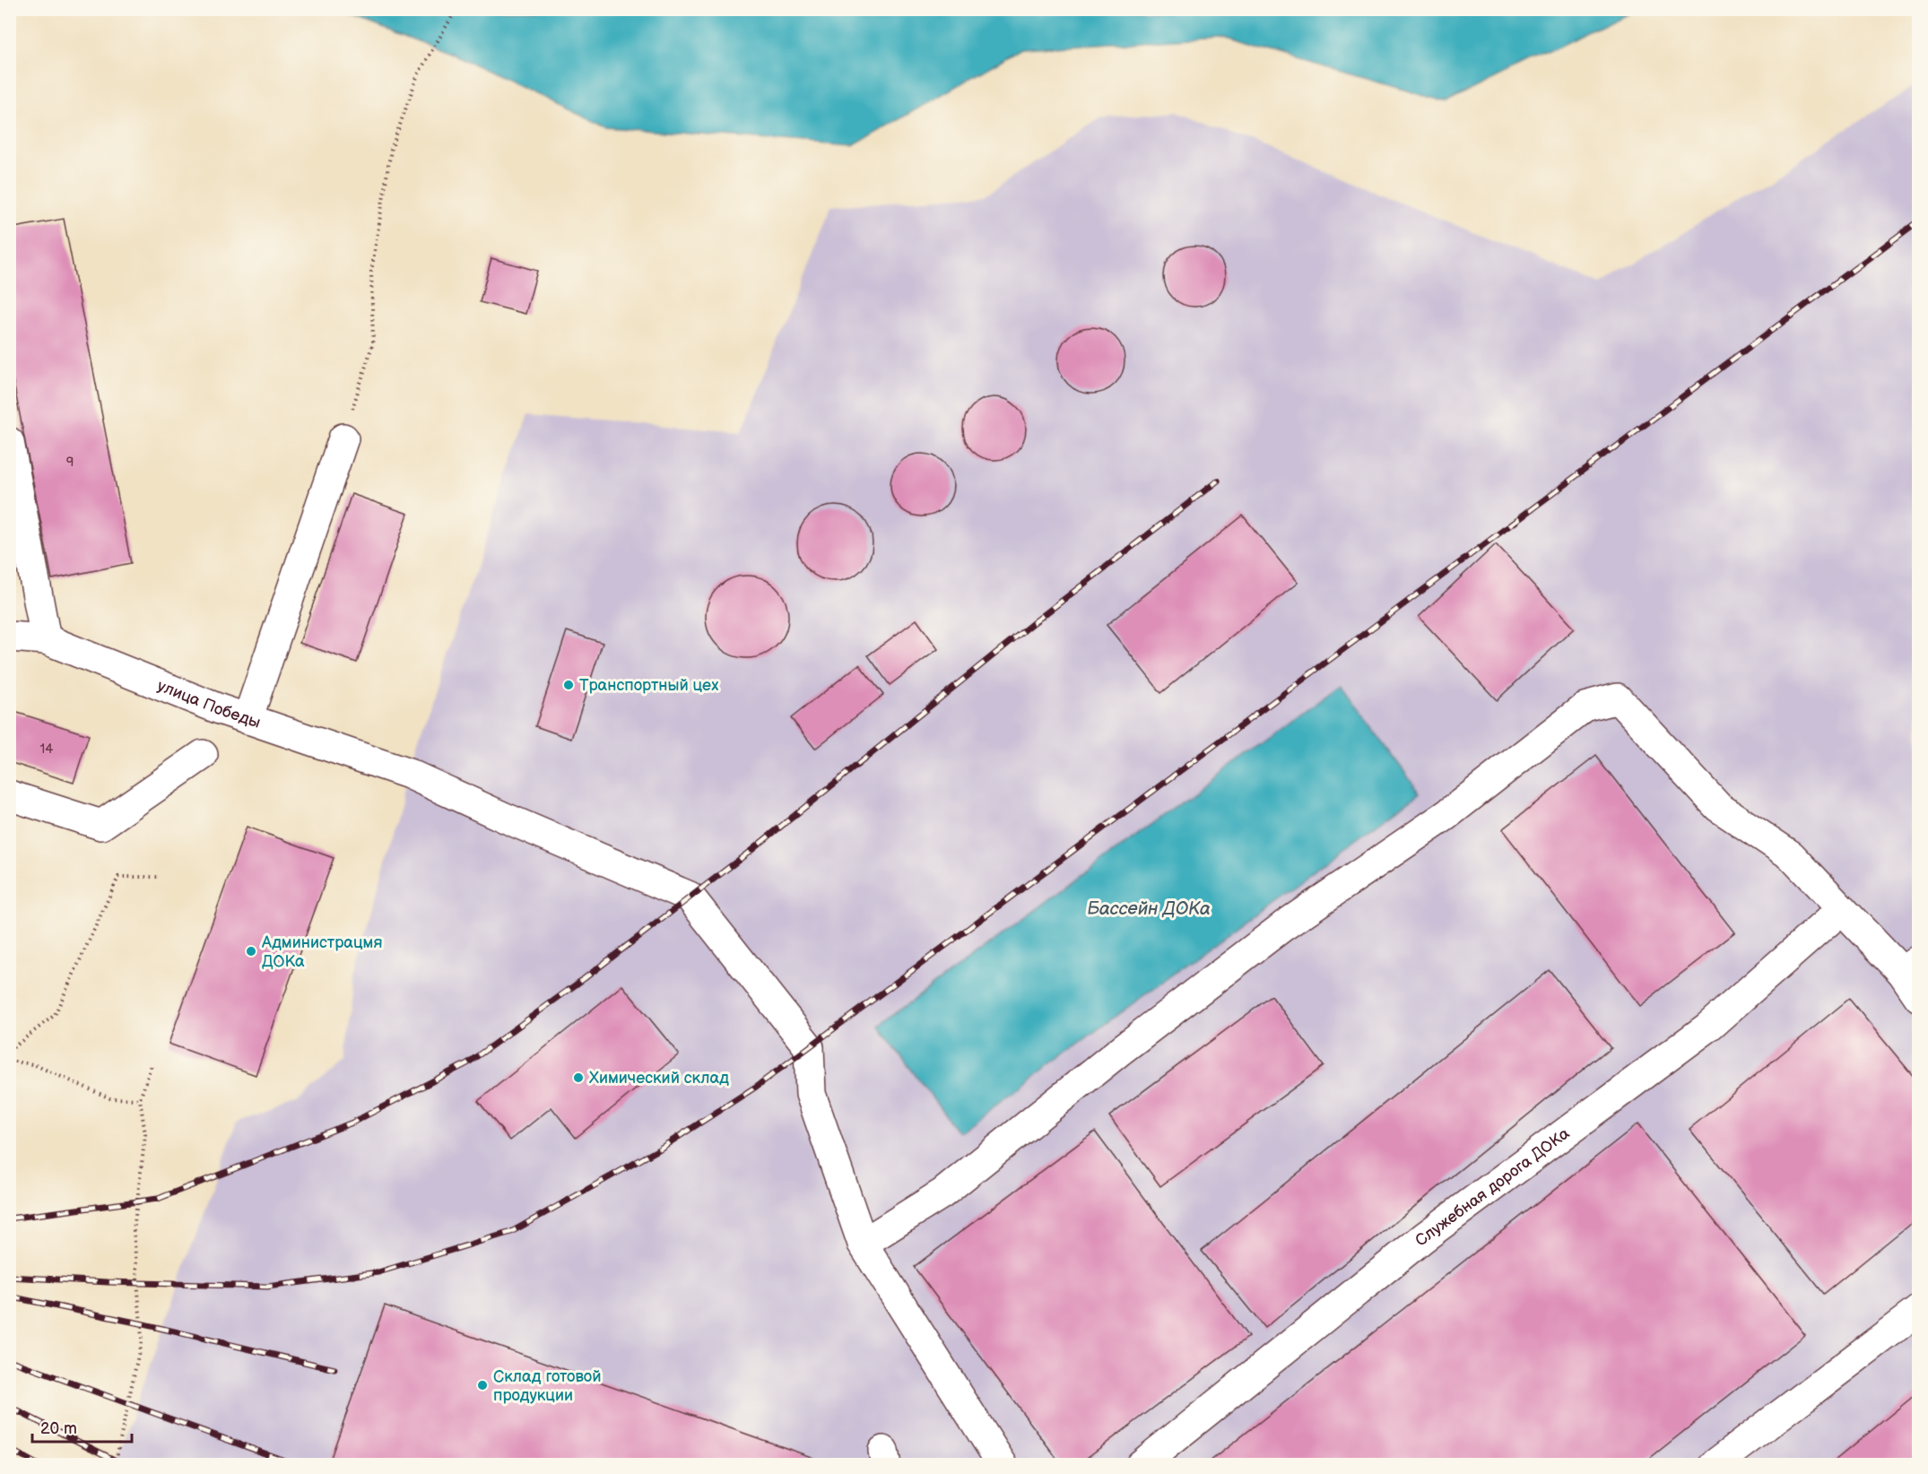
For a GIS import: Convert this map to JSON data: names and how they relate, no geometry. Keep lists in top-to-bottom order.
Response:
{
  "streets": {
    "street": ["улица Победы", "Служебная дорога ДОКа"]
  },
  "water": ["Бассейн ДОКа"],
  "places": [
    "Транспортный цех",
    "Администрацмя ДОКа",
    "Химический склад",
    "Склад готовой продукции"
  ],
  "house_numbers": ["9", "14"],
  "scale_bar": "20 m"
}
